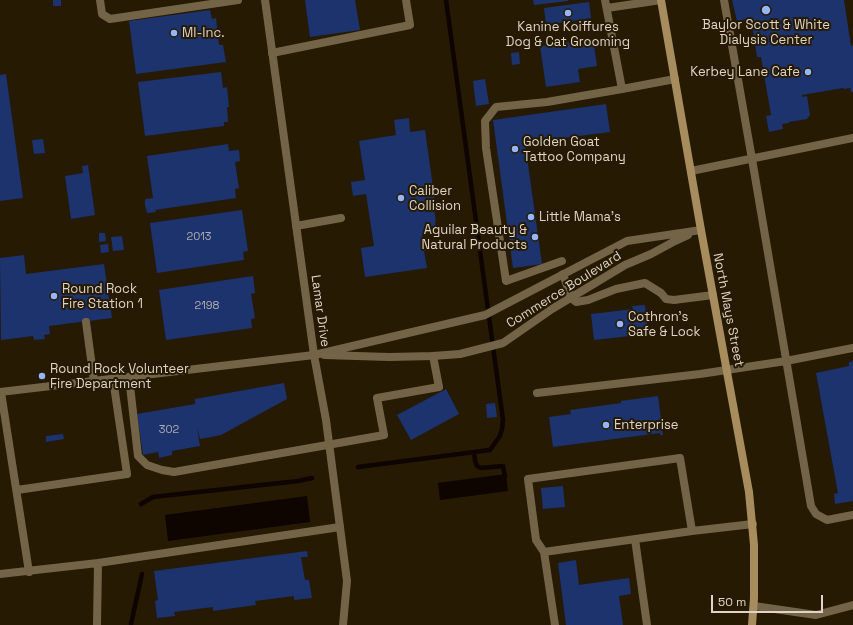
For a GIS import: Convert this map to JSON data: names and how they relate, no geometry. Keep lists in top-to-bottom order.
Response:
{
  "streets": {
    "main road": ["North Mays Street"],
    "street": ["Commerce Boulevard", "Lamar Drive"]
  },
  "crossings": [
    ["Commerce Boulevard", "North Mays Street"],
    ["Commerce Boulevard", "Lamar Drive"]
  ],
  "places": [
    "Baylor Scott & White Dialysis Center",
    "Kanine Koiffures Dog & Cat Grooming",
    "MI-Inc.",
    "Kerbey Lane Cafe",
    "Golden Goat Tattoo Company",
    "Caliber Collision",
    "Little Mama's",
    "Aguilar Beauty & Natural Products",
    "Round Rock Fire Station 1",
    "Cothron's Safe & Lock",
    "Round Rock Volunteer Fire Department",
    "Enterprise"
  ],
  "house_numbers": ["2013", "2198", "302"],
  "scale_bar": "50 m"
}
